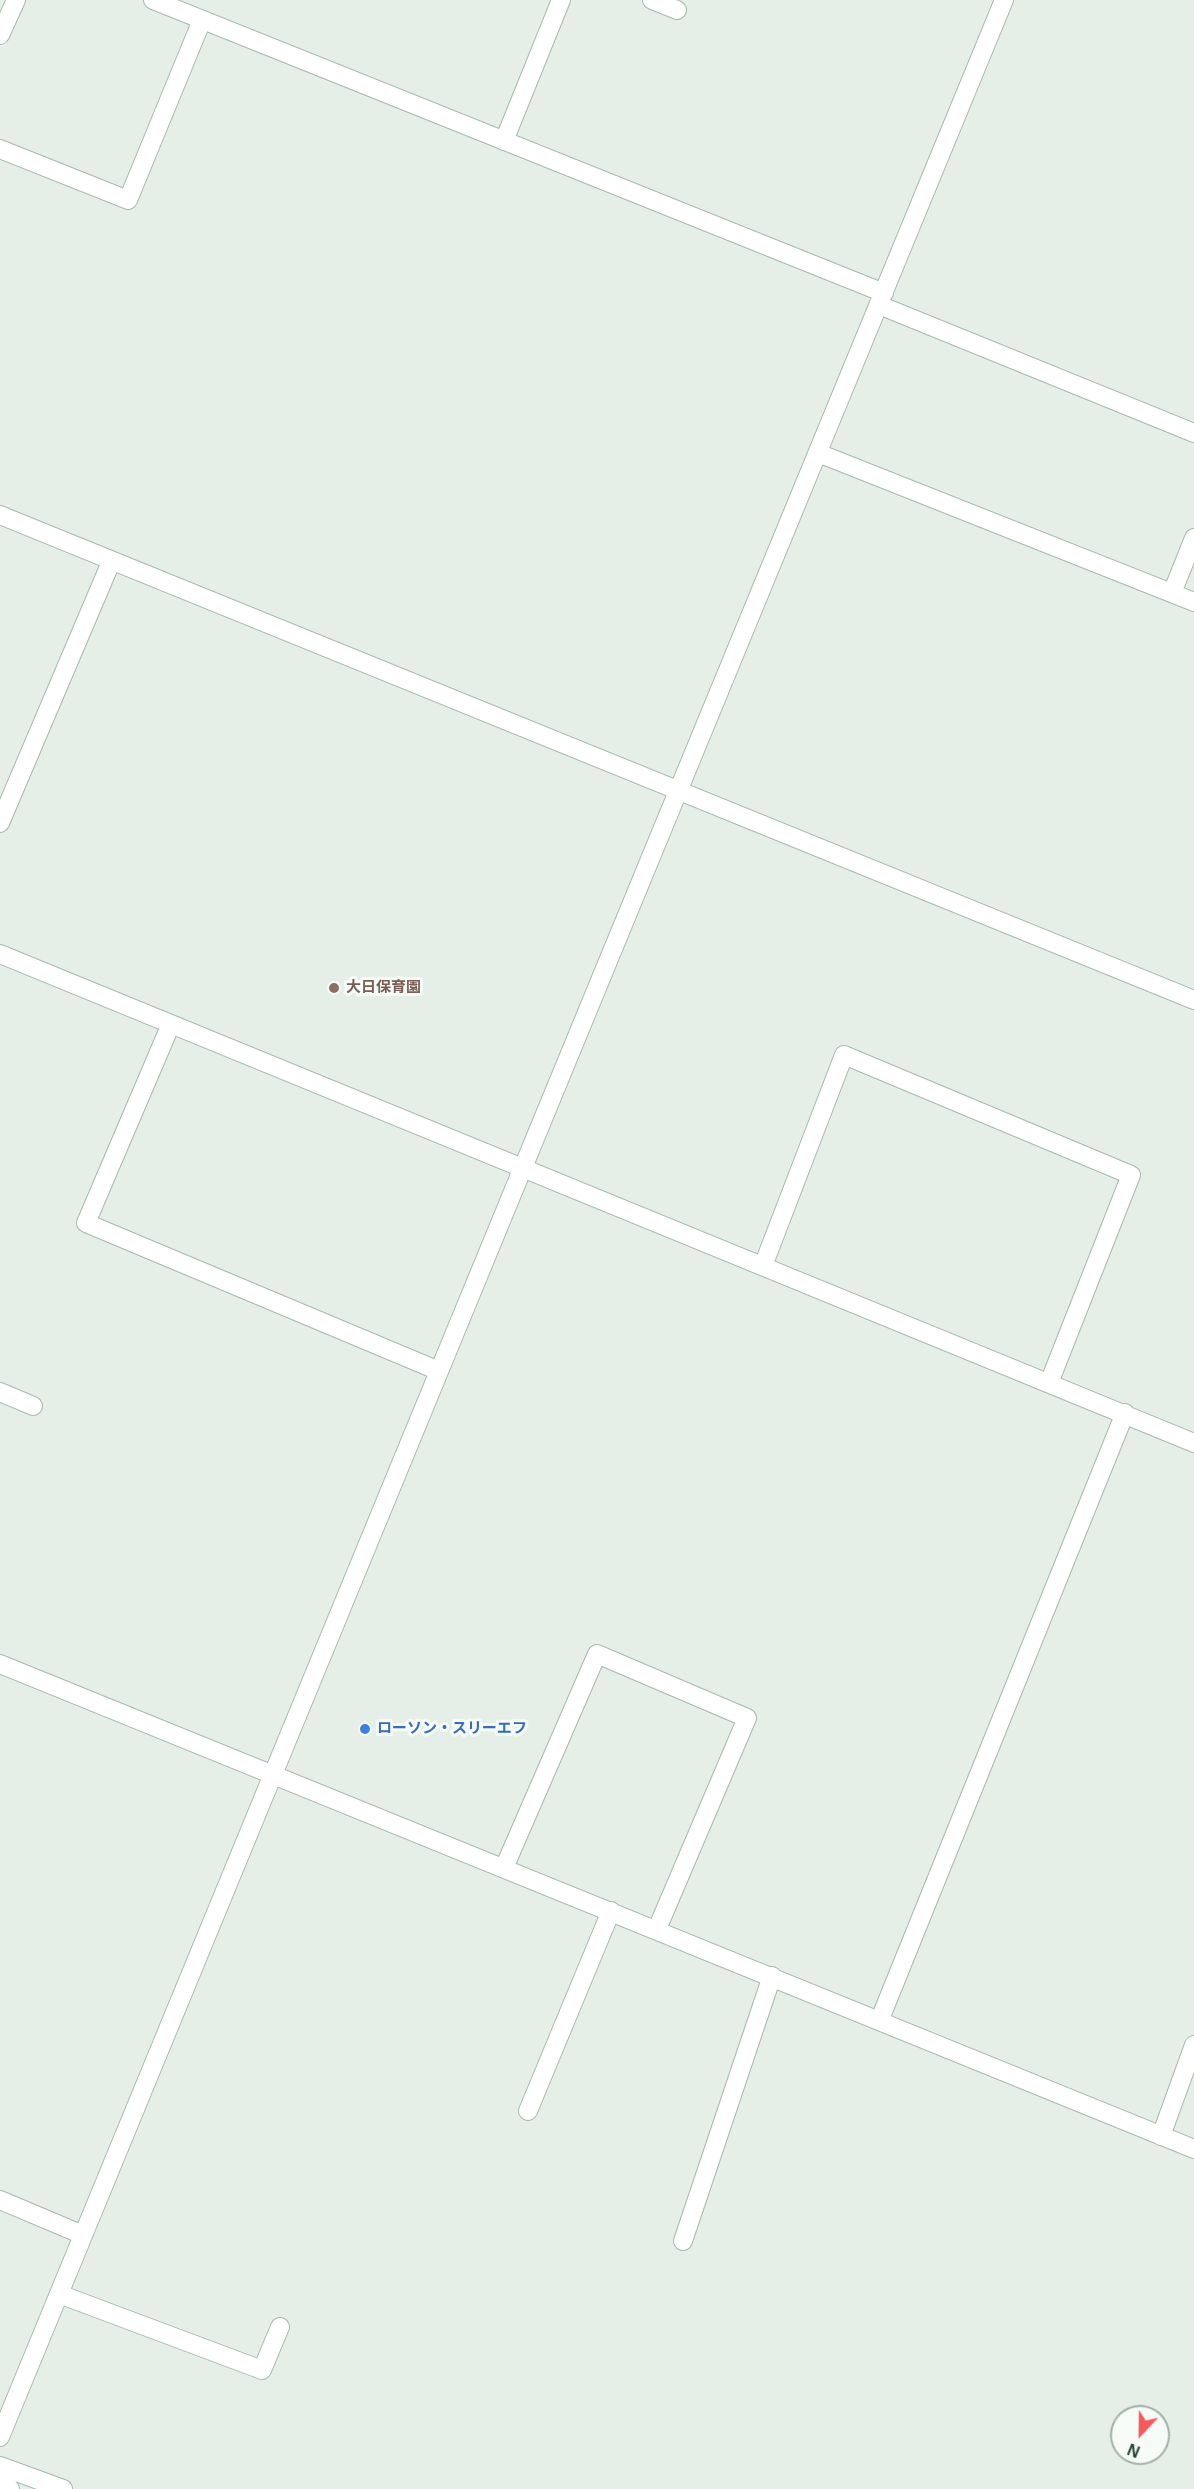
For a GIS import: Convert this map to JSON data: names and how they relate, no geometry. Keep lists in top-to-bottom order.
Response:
{
  "places": ["大日保育園", "ローソン・スリーエフ"],
  "north": "bottom"
}
